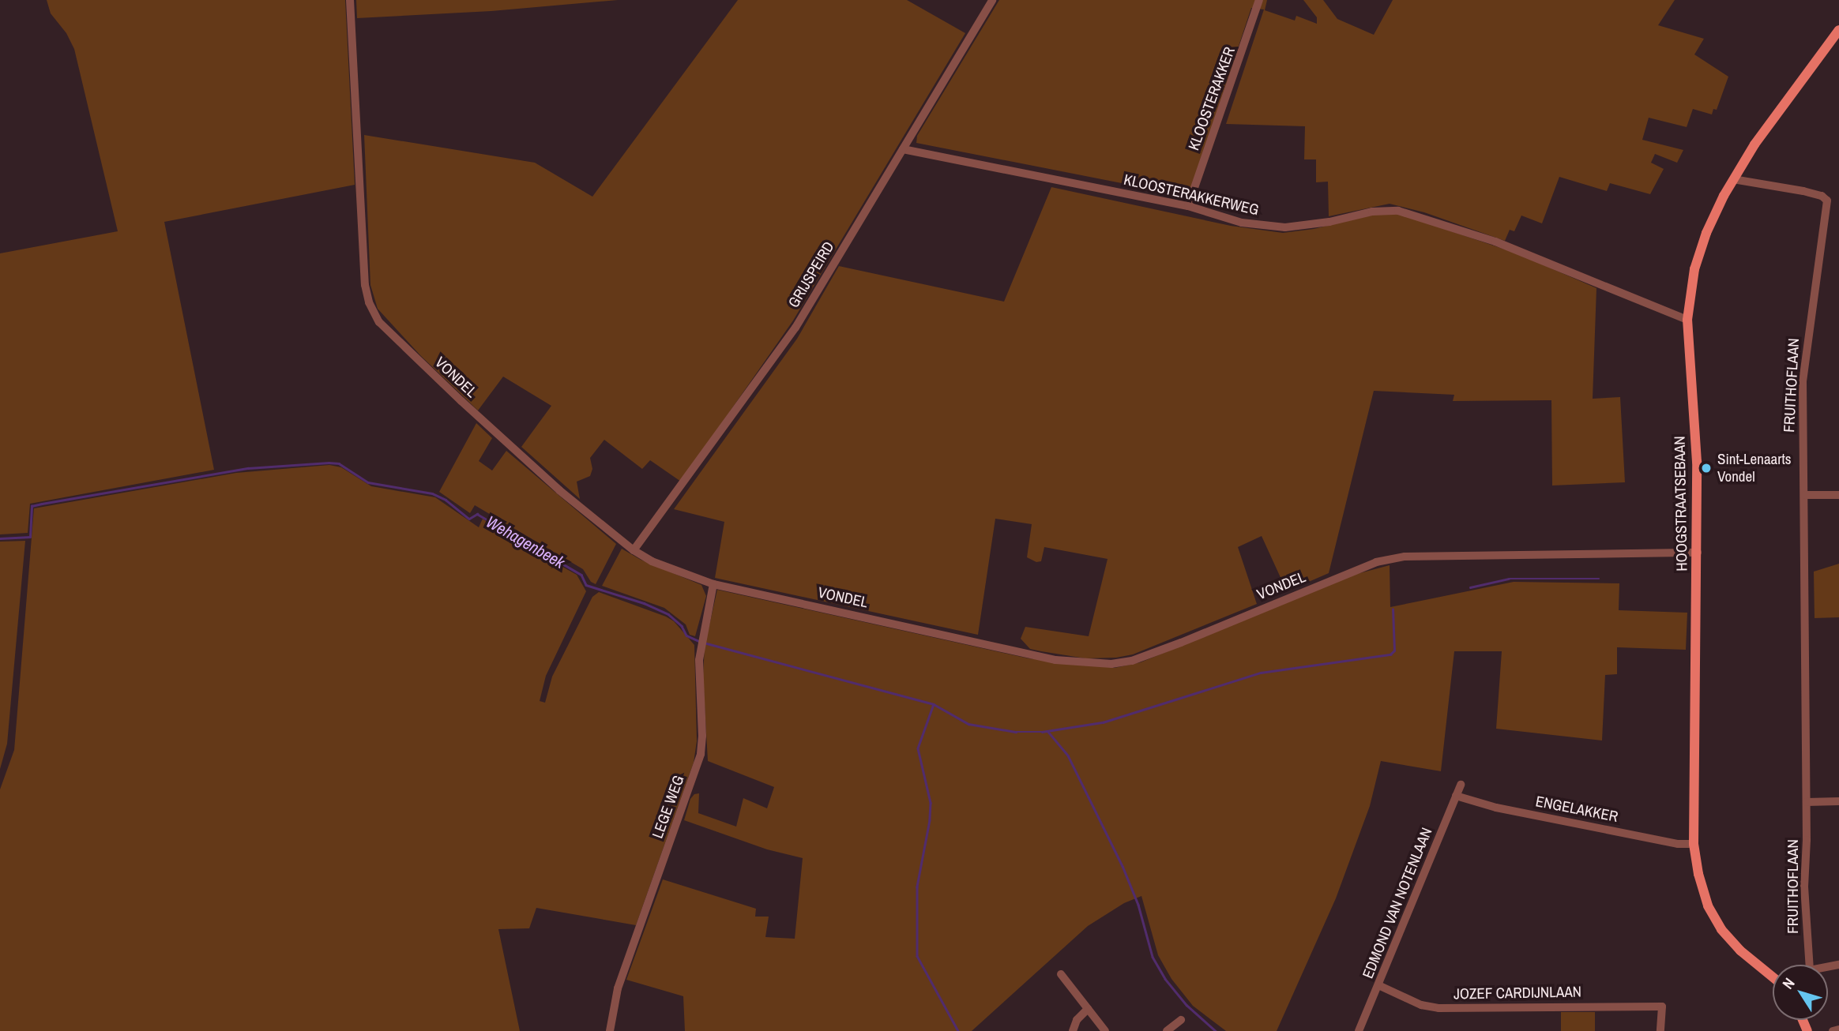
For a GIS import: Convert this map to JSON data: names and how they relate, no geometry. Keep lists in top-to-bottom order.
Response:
{
  "streets": {
    "main road": ["HOOGSTRAATSEBAAN"],
    "street": [
      "KLOOSTERAKKER",
      "KLOOSTERAKKERWEG",
      "GRIJSPEIRD",
      "VONDEL",
      "FRUITHOFLAAN",
      "LEGE WEG",
      "ENGELAKKER",
      "EDMOND VAN NOTENLAAN",
      "JOZEF CARDIJNLAAN"
    ]
  },
  "crossings": [
    ["KLOOSTERAKKER", "KLOOSTERAKKERWEG"],
    ["KLOOSTERAKKERWEG", "GRIJSPEIRD"],
    ["KLOOSTERAKKERWEG", "HOOGSTRAATSEBAAN"],
    ["GRIJSPEIRD", "VONDEL"],
    ["VONDEL", "HOOGSTRAATSEBAAN"],
    ["VONDEL", "LEGE WEG"],
    ["FRUITHOFLAAN", "HOOGSTRAATSEBAAN"],
    ["HOOGSTRAATSEBAAN", "ENGELAKKER"],
    ["ENGELAKKER", "EDMOND VAN NOTENLAAN"],
    ["EDMOND VAN NOTENLAAN", "JOZEF CARDIJNLAAN"]
  ],
  "water": ["Wehagenbeek"],
  "places": ["Sint-Lenaarts Vondel"],
  "north": "top left"
}
